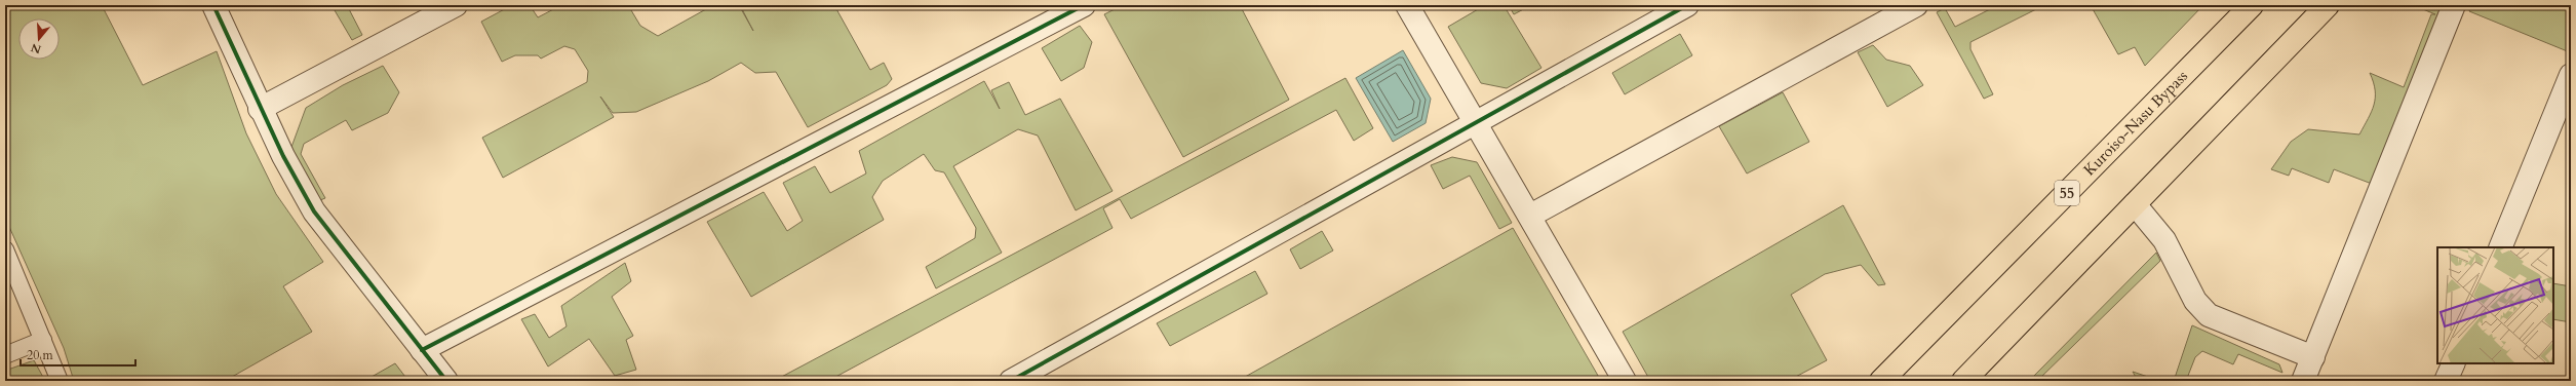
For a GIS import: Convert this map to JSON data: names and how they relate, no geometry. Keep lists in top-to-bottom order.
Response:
{
  "streets": {
    "main road": ["Kuroiso-Nasu Bypass", "55"]
  },
  "scale_bar": "20 m",
  "north": "bottom"
}
